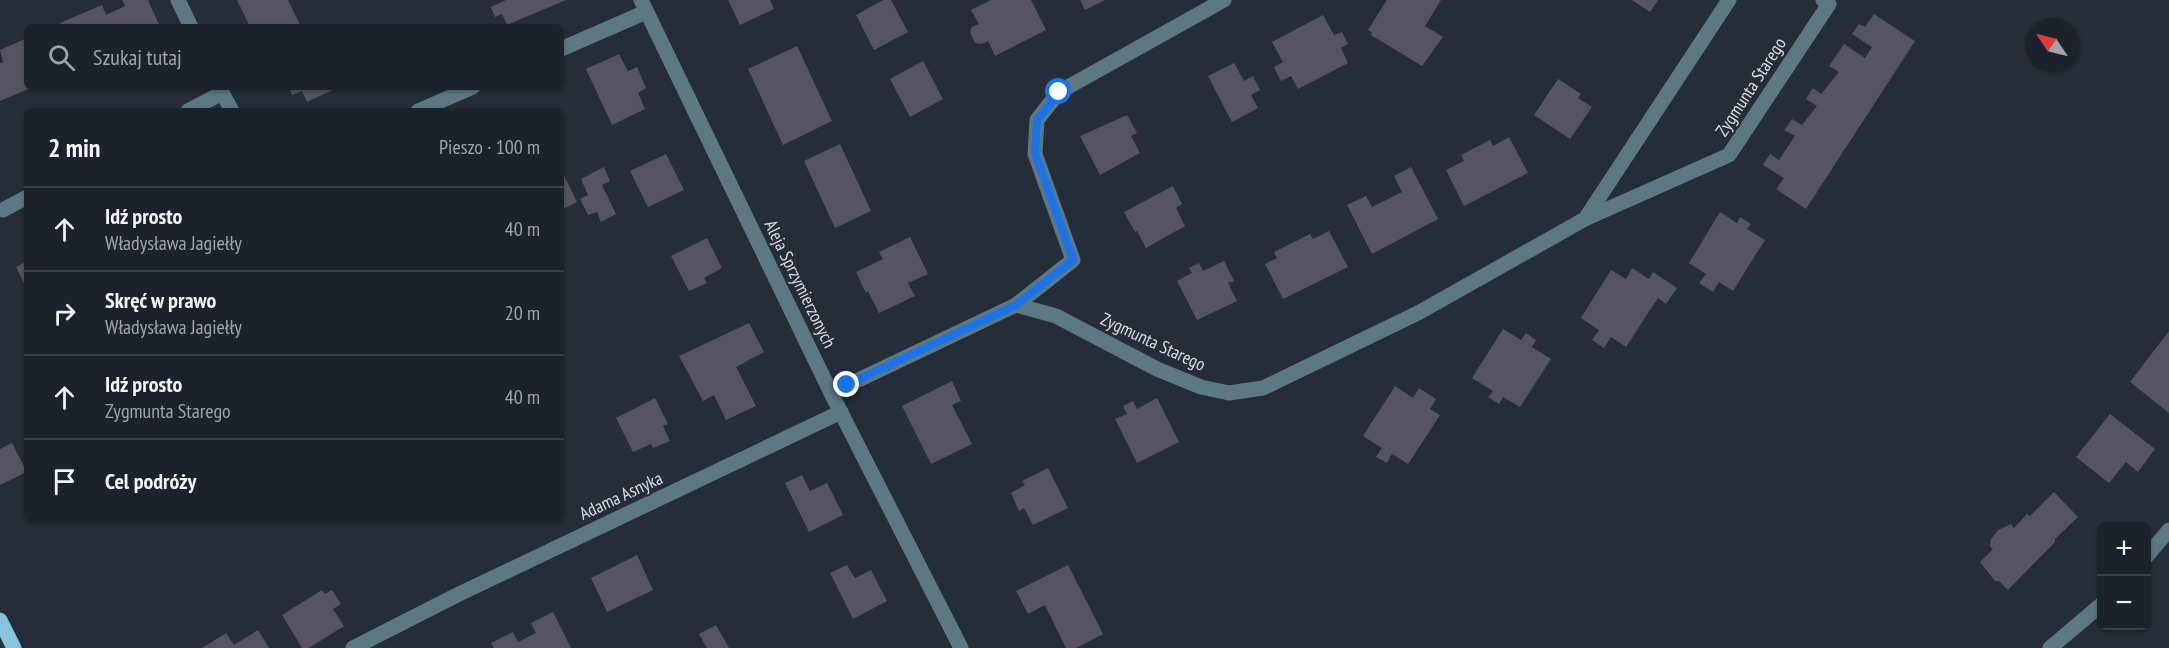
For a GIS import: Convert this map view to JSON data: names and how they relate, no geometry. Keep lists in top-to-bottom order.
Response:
{
  "streets": {
    "street": ["Zygmunta Starego", "Aleja Sprzymierzonych", "Adama Asnyka"]
  },
  "crossings": [
    ["Aleja Sprzymierzonych", "Adama Asnyka"]
  ],
  "north": "top left",
  "page": {
    "search": "Szukaj tutaj",
    "heading": ["2 min", "Pieszo · 100 m"],
    "list": [
      ["Idź prosto", "Władysława Jagiełły", "40 m"],
      ["Skręć w prawo", "Władysława Jagiełły", "20 m"],
      ["Idź prosto", "Zygmunta Starego", "40 m"],
      "Cel podróży"
    ],
    "map_buttons": ["+", "−"]
  }
}
